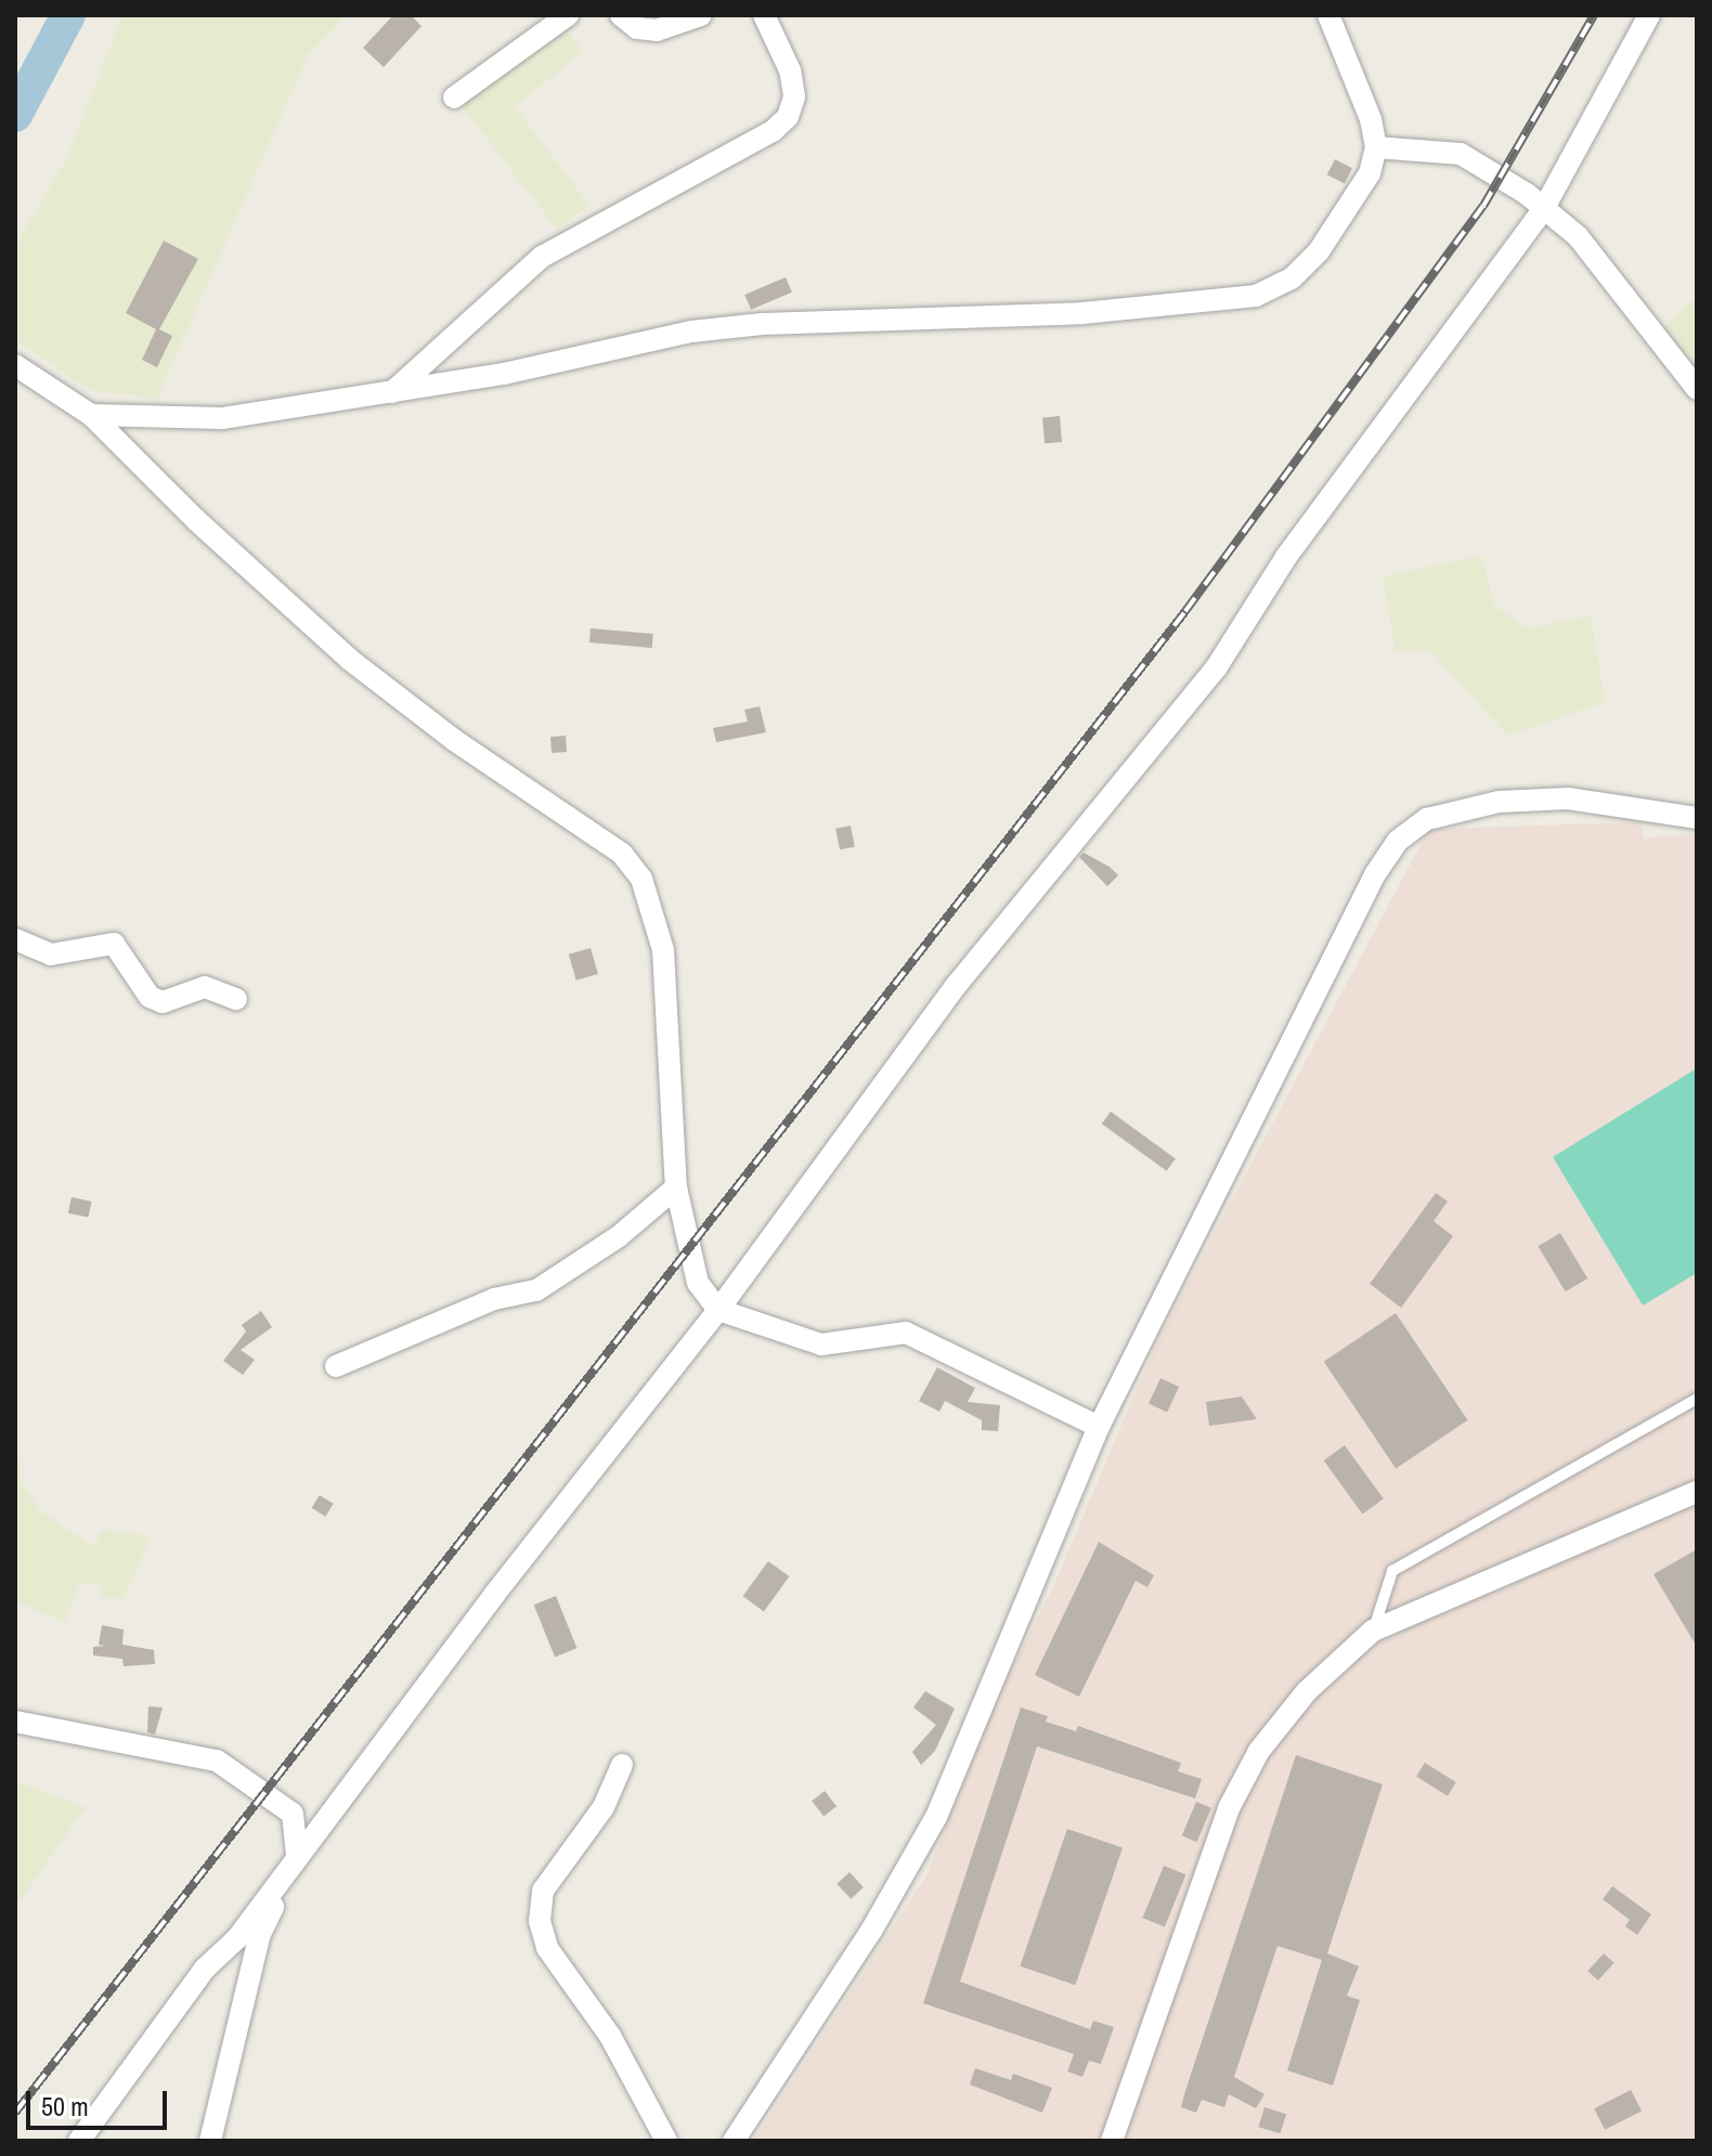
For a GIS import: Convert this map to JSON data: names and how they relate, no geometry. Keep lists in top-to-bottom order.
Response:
{
  "scale_bar": "50 m"
}
